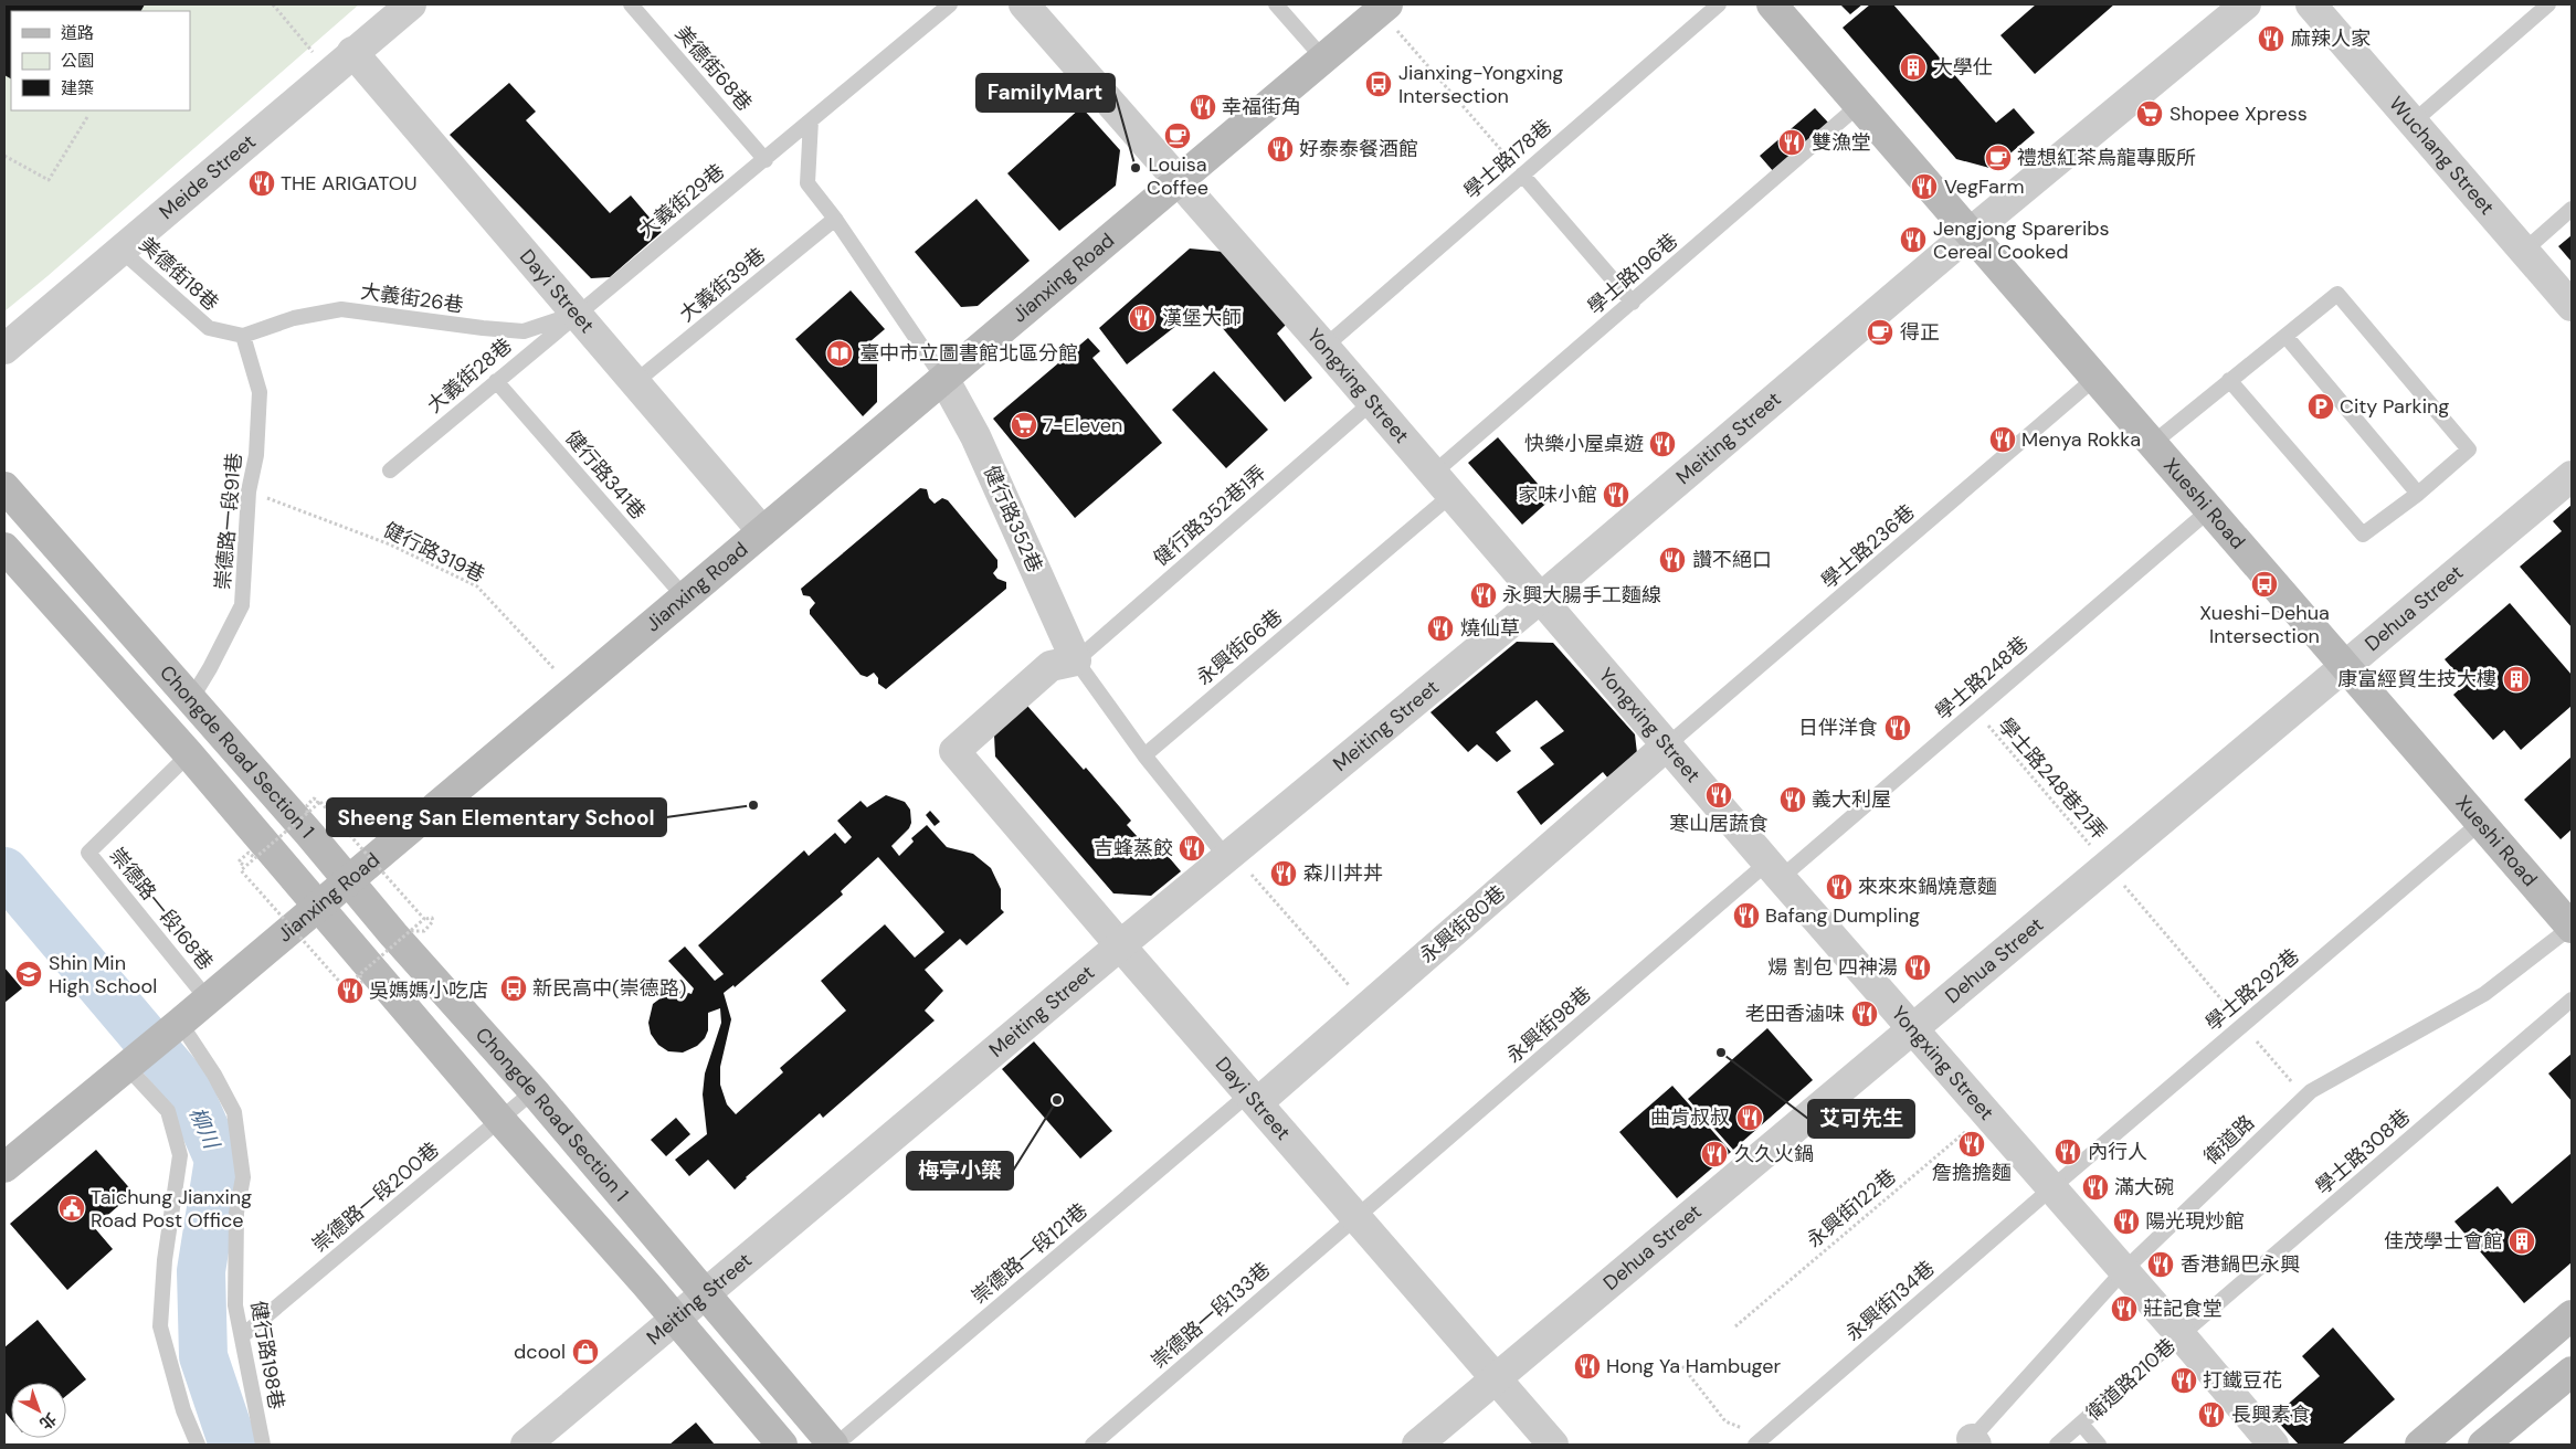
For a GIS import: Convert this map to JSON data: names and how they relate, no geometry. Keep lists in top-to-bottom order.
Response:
{
  "streets": {
    "street": [
      "Wuchang Street",
      "Meide Street",
      "Jianxing Road",
      "Dayi Street",
      "Yongxing Street",
      "Meiting Street",
      "Xueshi Road",
      "健行路352巷",
      "Dehua Street",
      "Chongde Road Section 1",
      "永興街80巷"
    ],
    "lane": [
      "美德街68巷",
      "學士路178巷",
      "大義街29巷",
      "美德街18巷",
      "學士路196巷",
      "大義街39巷",
      "大義街26巷",
      "大義街28巷",
      "健行路341巷",
      "健行路352巷1弄",
      "崇德路一段91巷",
      "學士路236巷",
      "永興街66巷",
      "學士路248巷",
      "崇德路一段168巷",
      "學士路292巷",
      "永興街98巷",
      "衛道路",
      "學士路308巷",
      "崇德路一段200巷",
      "崇德路一段121巷",
      "永興街134巷",
      "崇德路一段133巷",
      "健行路198巷",
      "衛道路210巷"
    ],
    "path": ["健行路319巷", "學士路248巷21弄", "永興街122巷"]
  },
  "crossings": [
    ["美德街68巷", "大義街29巷"],
    ["學士路178巷", "Yongxing Street"],
    ["Meide Street", "美德街18巷"],
    ["Meide Street", "Dayi Street"],
    ["大義街29巷", "Dayi Street"],
    ["大義街29巷", "大義街26巷"],
    ["大義街29巷", "大義街28巷"],
    ["美德街18巷", "大義街26巷"],
    ["美德街18巷", "崇德路一段91巷"],
    ["學士路196巷", "Yongxing Street"],
    ["學士路196巷", "Xueshi Road"],
    ["學士路196巷", "永興街66巷"],
    ["Jianxing Road", "Dayi Street"],
    ["Jianxing Road", "Yongxing Street"],
    ["Jianxing Road", "健行路341巷"],
    ["Jianxing Road", "健行路352巷"],
    ["Jianxing Road", "健行路319巷"],
    ["Jianxing Road", "Chongde Road Section 1"],
    ["Jianxing Road", "崇德路一段168巷"],
    ["Jianxing Road", "健行路198巷"],
    ["大義街39巷", "Dayi Street"],
    ["Dayi Street", "大義街26巷"],
    ["Dayi Street", "大義街28巷"],
    ["Dayi Street", "Meiting Street"],
    ["Dayi Street", "健行路352巷1弄"],
    ["Dayi Street", "健行路352巷"],
    ["Dayi Street", "Dehua Street"],
    ["Dayi Street", "永興街80巷"],
    ["Dayi Street", "永興街98巷"],
    ["Dayi Street", "崇德路一段121巷"],
    ["Dayi Street", "崇德路一段133巷"],
    ["大義街26巷", "大義街28巷"],
    ["大義街26巷", "崇德路一段91巷"],
    ["大義街28巷", "健行路341巷"],
    ["Yongxing Street", "Meiting Street"],
    ["Yongxing Street", "健行路352巷1弄"],
    ["Yongxing Street", "學士路236巷"],
    ["Yongxing Street", "Dehua Street"],
    ["Yongxing Street", "永興街66巷"],
    ["Yongxing Street", "學士路248巷"],
    ["Yongxing Street", "永興街80巷"],
    ["Yongxing Street", "學士路292巷"],
    ["Yongxing Street", "永興街98巷"],
    ["Yongxing Street", "衛道路"],
    ["Yongxing Street", "學士路308巷"],
    ["Yongxing Street", "永興街122巷"],
    ["Yongxing Street", "永興街134巷"],
    ["Yongxing Street", "衛道路210巷"],
    ["Meiting Street", "Xueshi Road"],
    ["Meiting Street", "Chongde Road Section 1"],
    ["Xueshi Road", "學士路236巷"],
    ["Xueshi Road", "Dehua Street"],
    ["Xueshi Road", "學士路248巷"],
    ["Xueshi Road", "學士路292巷"],
    ["Xueshi Road", "衛道路"],
    ["健行路352巷1弄", "健行路352巷"],
    ["崇德路一段91巷", "健行路319巷"],
    ["崇德路一段91巷", "Chongde Road Section 1"],
    ["學士路236巷", "永興街80巷"],
    ["Dehua Street", "學士路248巷21弄"],
    ["學士路248巷", "學士路248巷21弄"],
    ["學士路248巷", "永興街98巷"],
    ["Chongde Road Section 1", "崇德路一段168巷"],
    ["Chongde Road Section 1", "崇德路一段200巷"],
    ["Chongde Road Section 1", "崇德路一段121巷"],
    ["學士路248巷21弄", "學士路292巷"],
    ["學士路248巷21弄", "衛道路"],
    ["永興街80巷", "崇德路一段121巷"],
    ["學士路292巷", "永興街134巷"],
    ["永興街98巷", "崇德路一段133巷"],
    ["學士路308巷", "衛道路210巷"],
    ["崇德路一段200巷", "健行路198巷"]
  ],
  "water": ["柳川"],
  "places": {
    "restaurant": [
      "麻辣人家",
      "幸福街角",
      "雙漁堂",
      "好泰泰餐酒館",
      "THE ARIGATOU",
      "VegFarm",
      "Jengjong Spareribs Cereal Cooked",
      "漢堡大師",
      "Menya Rokka",
      "快樂小屋桌遊",
      "家味小館",
      "讚不絕口",
      "永興大腸手工麵線",
      "燒仙草",
      "日伴洋食",
      "寒山居蔬食",
      "義大利屋",
      "吉蜂蒸餃",
      "森川丼丼",
      "來來來鍋燒意麵",
      "Bafang Dumpling",
      "煬 割包 四神湯",
      "吳媽媽小吃店",
      "老田香滷味",
      "曲肯叔叔",
      "詹擔擔麵",
      "內行人",
      "久久火鍋",
      "滿大碗",
      "陽光現炒館",
      "香港鍋巴永興",
      "莊記食堂",
      "Hong Ya Hambuger",
      "打鐵豆花",
      "長興素食"
    ],
    "building": ["大學仕", "康富經貿生技大樓", "佳茂學士會館"],
    "bus stop": ["Jianxing-Yongxing Intersection", "Xueshi-Dehua Intersection", "新民高中(崇德路)"],
    "supermarket": ["Shopee Xpress", "7-Eleven"],
    "cafe": ["Louisa Coffee", "禮想紅茶烏龍專販所", "得正"],
    "other": [
      "FamilyMart",
      "Sheeng San Elementary School",
      "艾可先生",
      "梅亭小築"
    ],
    "library": ["臺中市立圖書館北區分館"],
    "parking": ["City Parking"],
    "school or university": ["Shin Min High School"],
    "public building": ["Taichung Jianxing Road Post Office"],
    "shop": ["dcool"]
  },
  "legend": ["道路", "公園", "建築"],
  "north": "bottom right"
}
